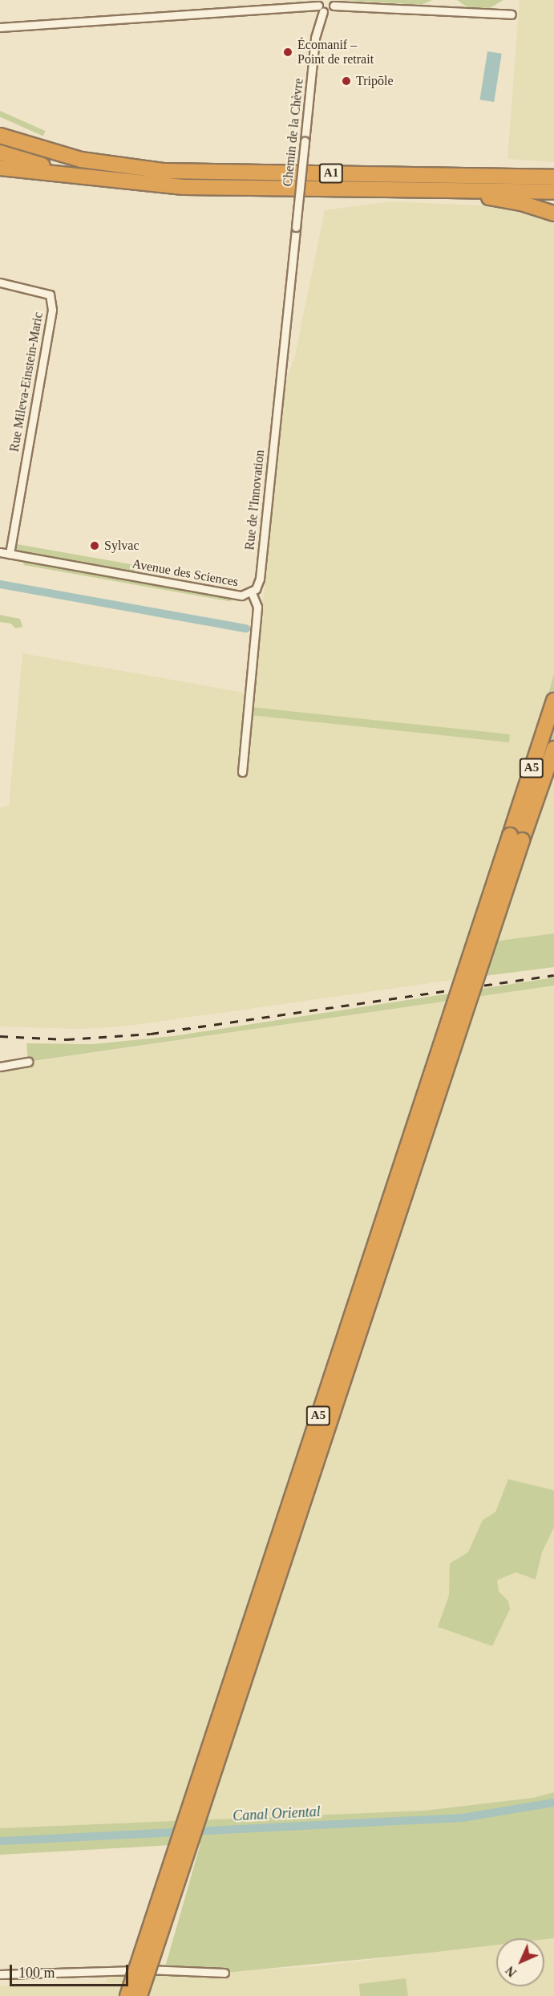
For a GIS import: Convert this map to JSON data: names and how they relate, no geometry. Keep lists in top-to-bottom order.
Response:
{
  "streets": {
    "highway": ["A1", "A5"],
    "street": [
      "Chemin de la Chèvre",
      "Rue Mileva-Einstein-Maric",
      "Rue de l'Innovation",
      "Avenue des Sciences"
    ]
  },
  "crossings": [
    ["Chemin de la Chèvre", "Rue de l'Innovation"],
    ["Rue Mileva-Einstein-Maric", "Avenue des Sciences"],
    ["Rue de l'Innovation", "Avenue des Sciences"]
  ],
  "water": ["Canal Oriental"],
  "places": ["Écomanif – Point de retrait", "Tripōle", "Sylvac"],
  "scale_bar": "100 m",
  "north": "bottom left"
}
